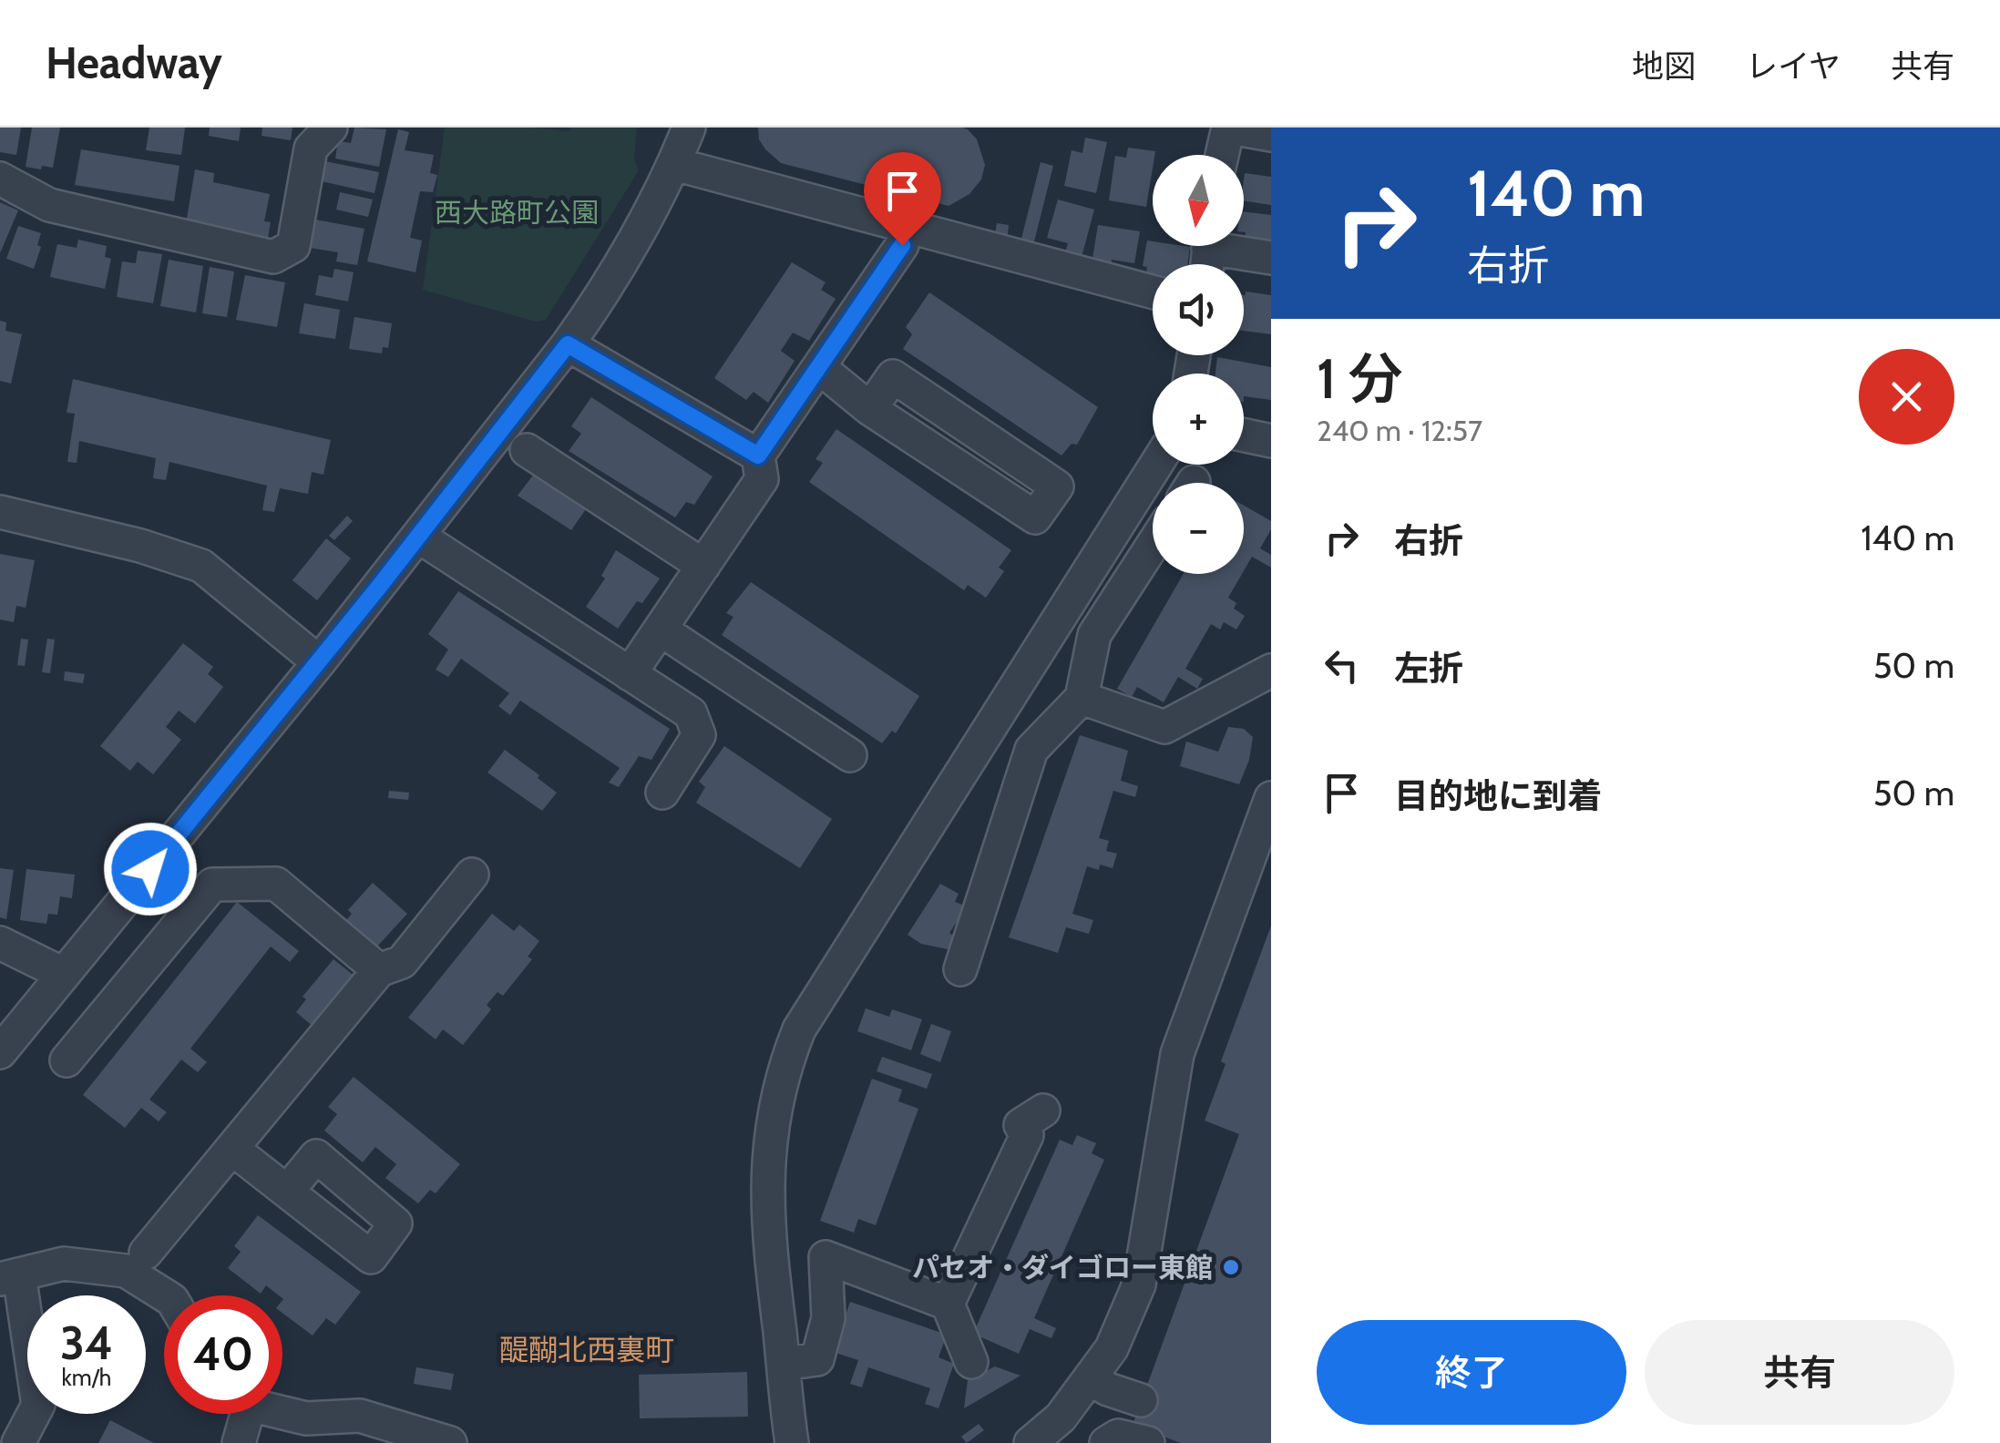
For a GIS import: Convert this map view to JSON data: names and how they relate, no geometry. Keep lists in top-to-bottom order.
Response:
{
  "districts": ["醍醐北西裏町"],
  "parks": ["西大路町公園"],
  "places": ["パセオ・ダイゴロー東館"],
  "north": "bottom",
  "page": {
    "header": "Headway",
    "nav": ["地図", "レイヤ", "共有"],
    "turn": ["140 m", "右折"],
    "map_buttons": ["+", "−"],
    "heading": ["1 分", "240 m · 12:57"],
    "list": [
      {
        "name": "右折",
        "value": "140 m"
      },
      {
        "name": "左折",
        "value": "50 m"
      },
      {
        "name": "目的地に到着",
        "value": "50 m"
      }
    ],
    "speed": "34 km/h",
    "limit": "40",
    "buttons": ["終了", "共有"]
  }
}
